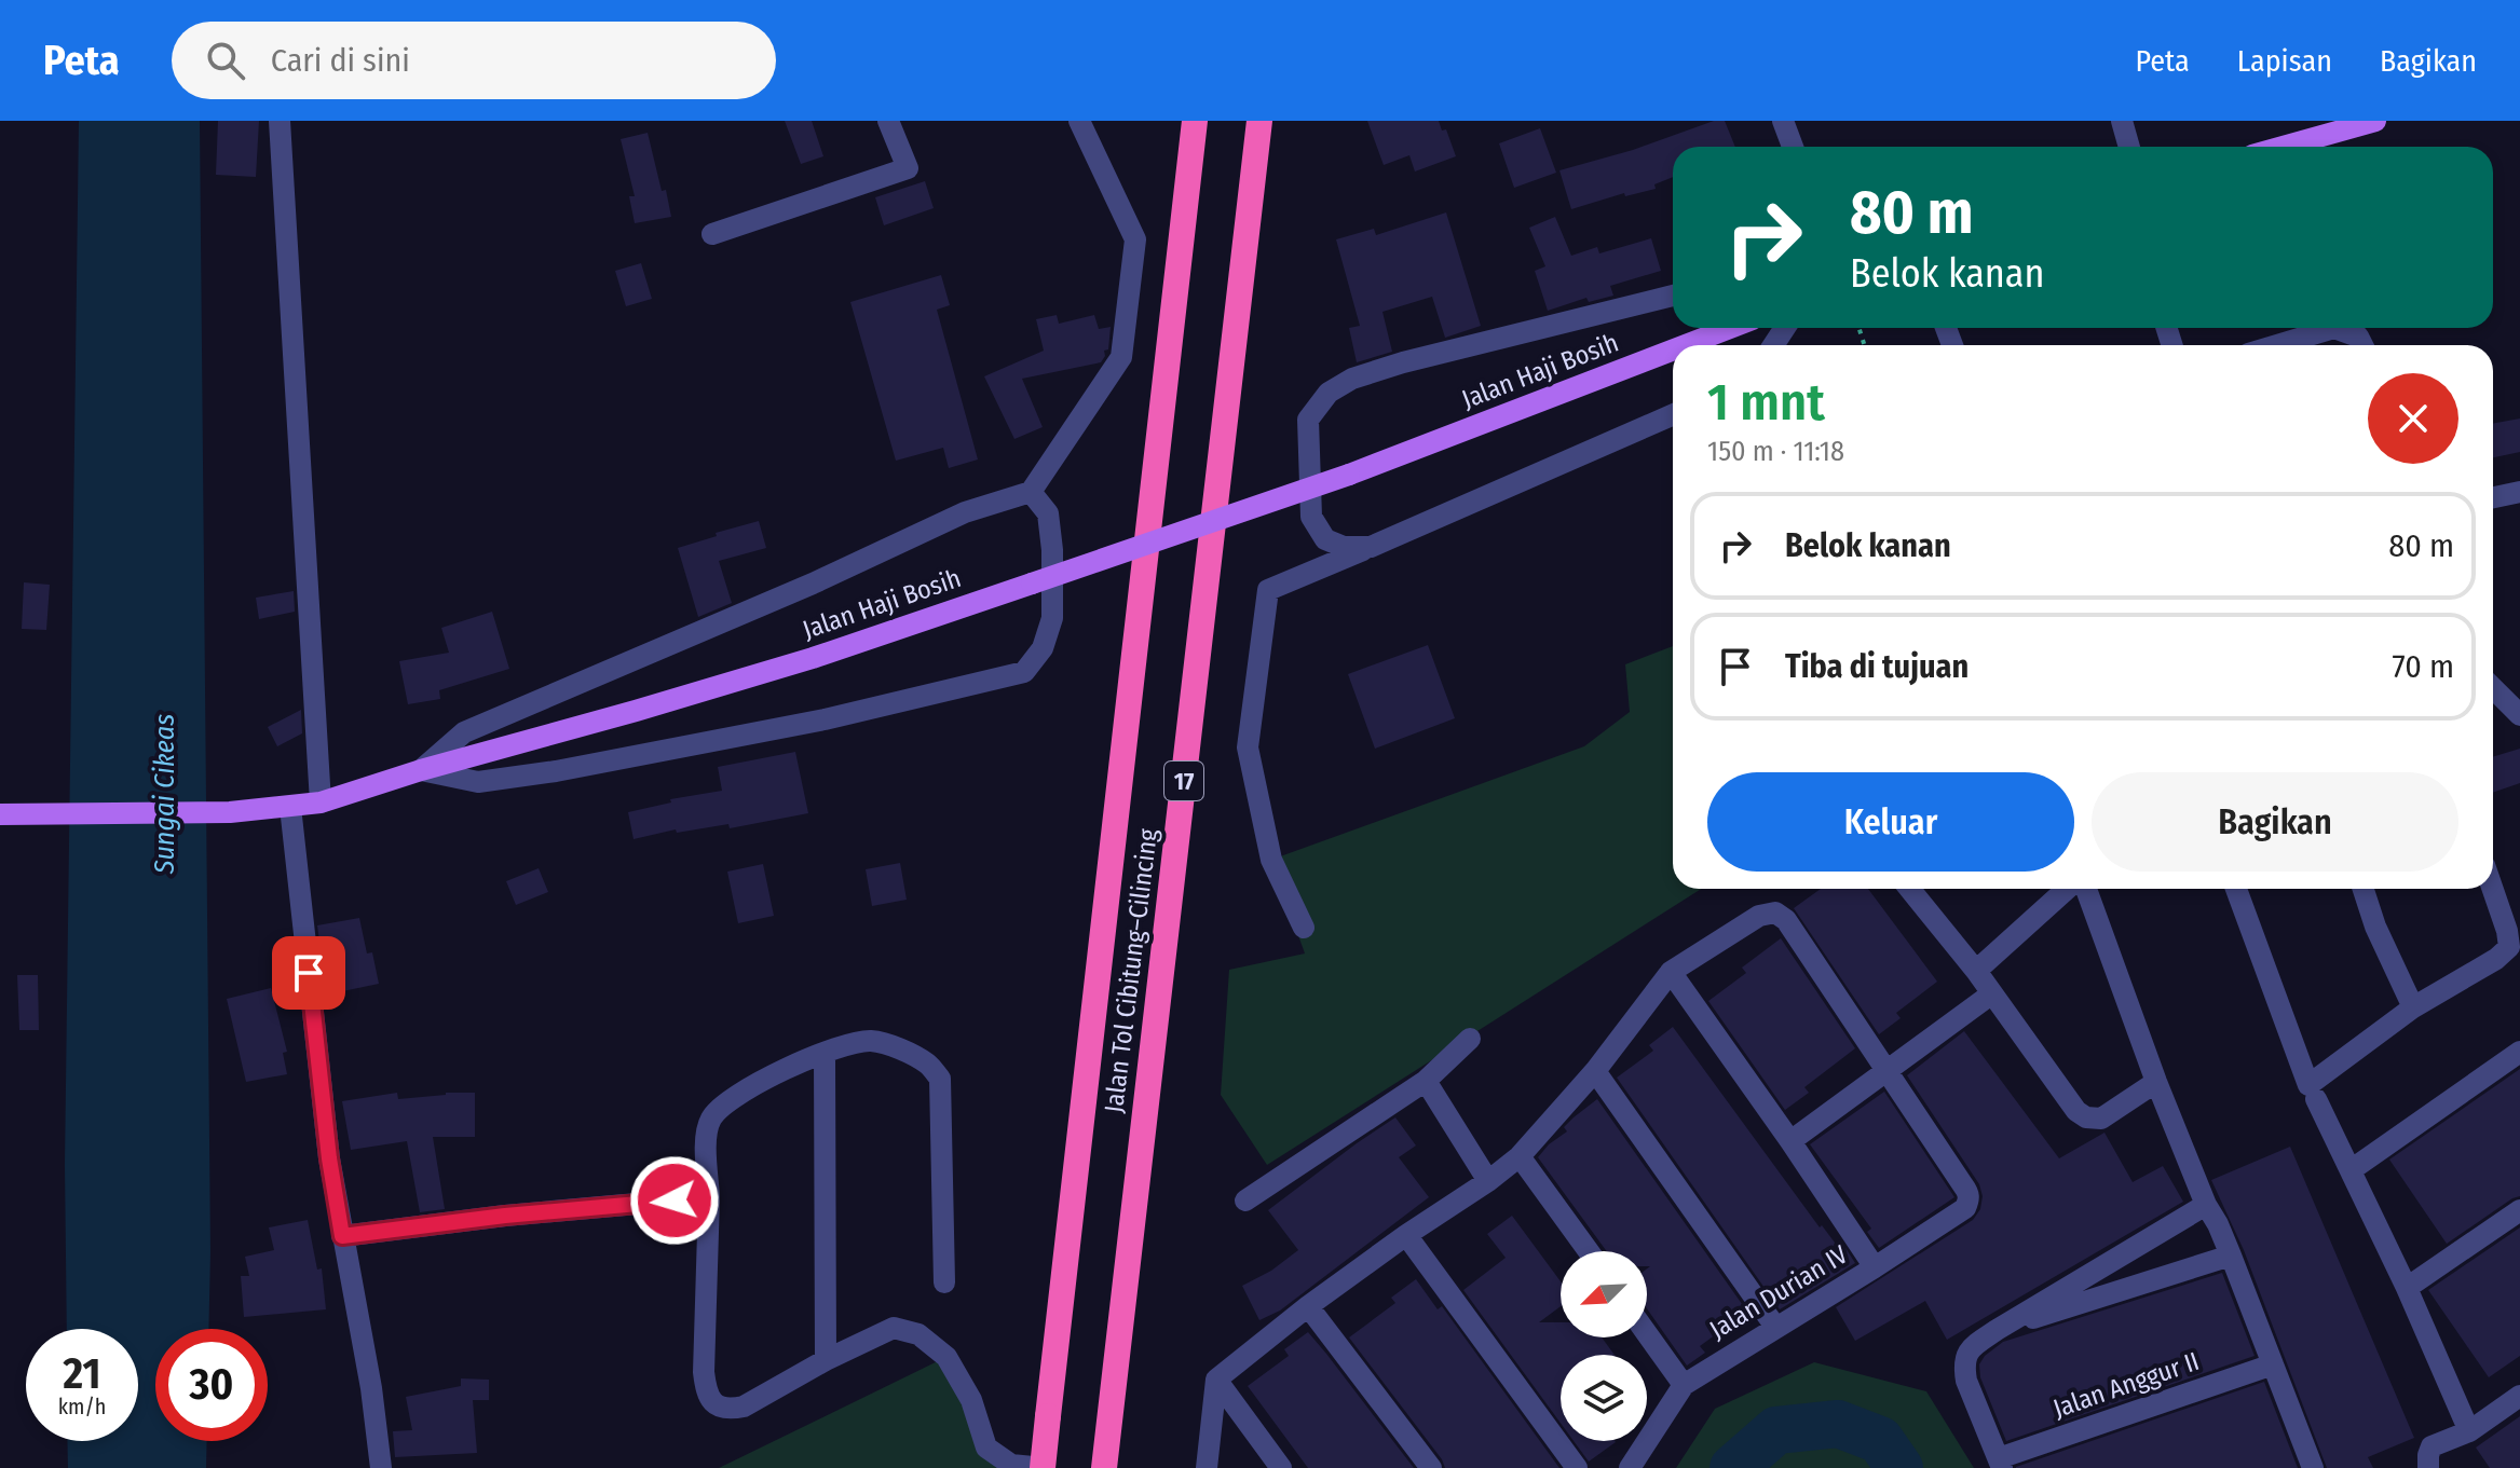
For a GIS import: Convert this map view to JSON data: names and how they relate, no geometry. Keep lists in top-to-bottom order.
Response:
{
  "streets": {
    "highway": ["17", "Jalan Tol Cibitung–Cilincing"],
    "main road": ["Jalan Haji Bosih"],
    "street": ["Jalan Durian IV", "Jalan Anggur II"]
  },
  "water": ["Sungai Cikeas"],
  "north": "bottom left",
  "page": {
    "header": "Peta",
    "search": "Cari di sini",
    "nav": ["Peta", "Lapisan", "Bagikan"],
    "turn": ["80 m", "Belok kanan"],
    "heading": ["1 mnt", "150 m · 11:18"],
    "list": [
      {
        "name": "Belok kanan",
        "value": "80 m"
      },
      {
        "name": "Tiba di tujuan",
        "value": "70 m"
      }
    ],
    "buttons": ["Keluar", "Bagikan"],
    "speed": "21 km/h",
    "limit": "30"
  }
}
